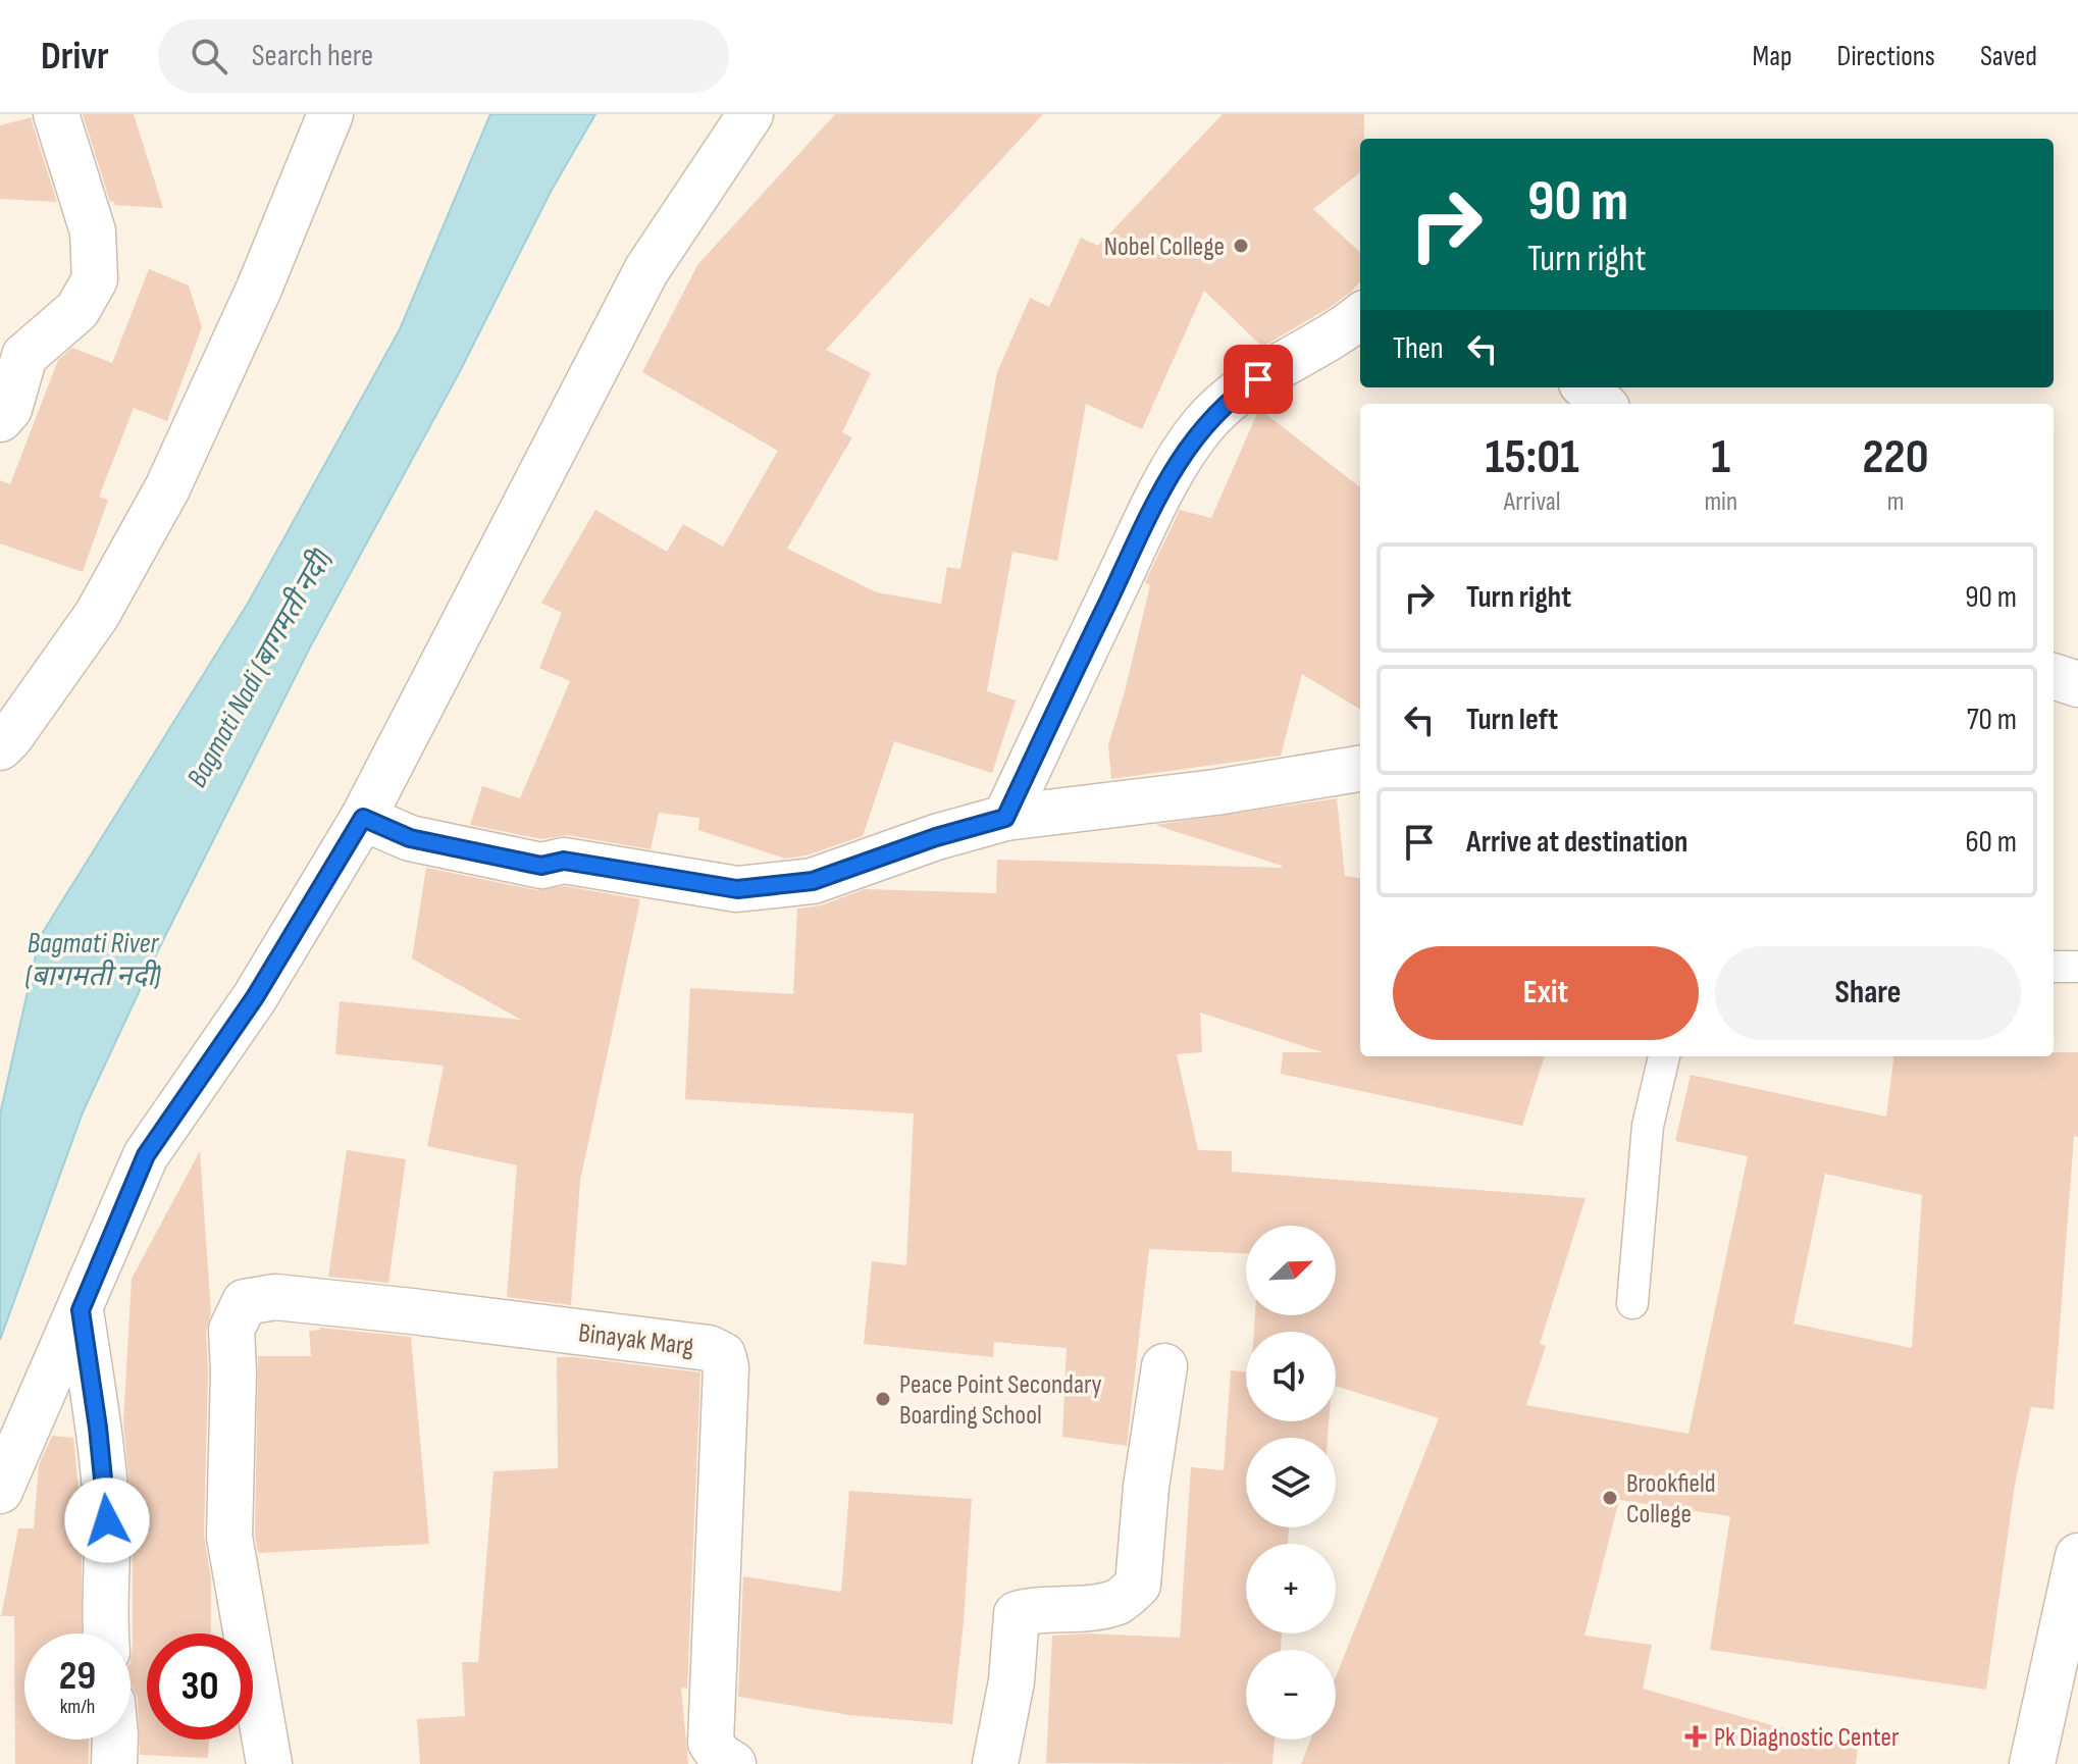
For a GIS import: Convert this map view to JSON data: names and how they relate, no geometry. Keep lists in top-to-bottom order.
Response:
{
  "streets": {
    "street": ["Binayak Marg"]
  },
  "water": ["Bagmati Nadi (बागमती नदी)", "Bagmati River (बागमती नदी)"],
  "places": {
    "other": ["Nobel College", "Peace Point Secondary Boarding School", "Brookfield College"],
    "health": ["Pk Diagnostic Center"]
  },
  "north": "top right",
  "page": {
    "header": "Drivr",
    "search": "Search here",
    "nav": ["Map", "Directions", "Saved"],
    "turn": ["90 m", "Turn right"],
    "then": "Then",
    "eta": [
      "15:01",
      "Arrival",
      "1",
      "min",
      "220",
      "m"
    ],
    "list": [
      {
        "name": "Turn right",
        "value": "90 m"
      },
      {
        "name": "Turn left",
        "value": "70 m"
      },
      {
        "name": "Arrive at destination",
        "value": "60 m"
      }
    ],
    "buttons": ["Exit", "Share"],
    "map_buttons": ["+", "−"],
    "speed": "29 km/h",
    "limit": "30"
  }
}
